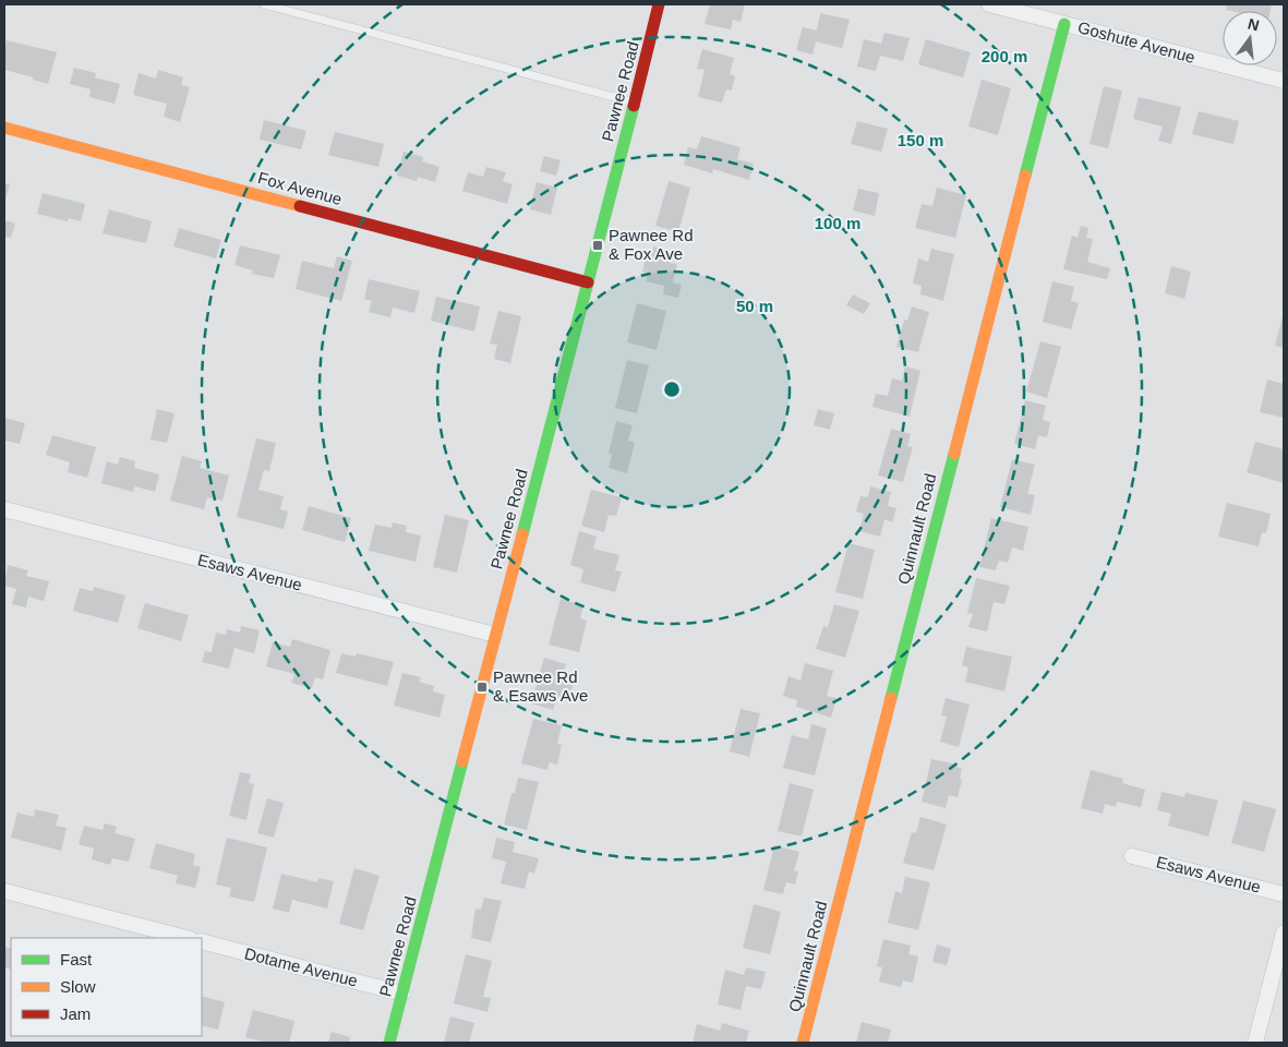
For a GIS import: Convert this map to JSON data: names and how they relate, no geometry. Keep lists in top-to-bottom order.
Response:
{
  "streets": {
    "street": [
      "Goshute Avenue",
      "Pawnee Road",
      "Fox Avenue",
      "Quinnault Road",
      "Esaws Avenue",
      "Dotame Avenue"
    ]
  },
  "crossings": [
    ["Goshute Avenue", "Quinnault Road"],
    ["Pawnee Road", "Fox Avenue"],
    ["Pawnee Road", "Esaws Avenue"],
    ["Pawnee Road", "Dotame Avenue"]
  ],
  "places": {
    "transit": ["Pawnee Rd & Fox Ave", "Pawnee Rd & Esaws Ave"]
  },
  "legend": ["Fast", "Slow", "Jam"],
  "north": "top",
  "rings": [
    "200 m",
    "150 m",
    "100 m",
    "50 m"
  ]
}
